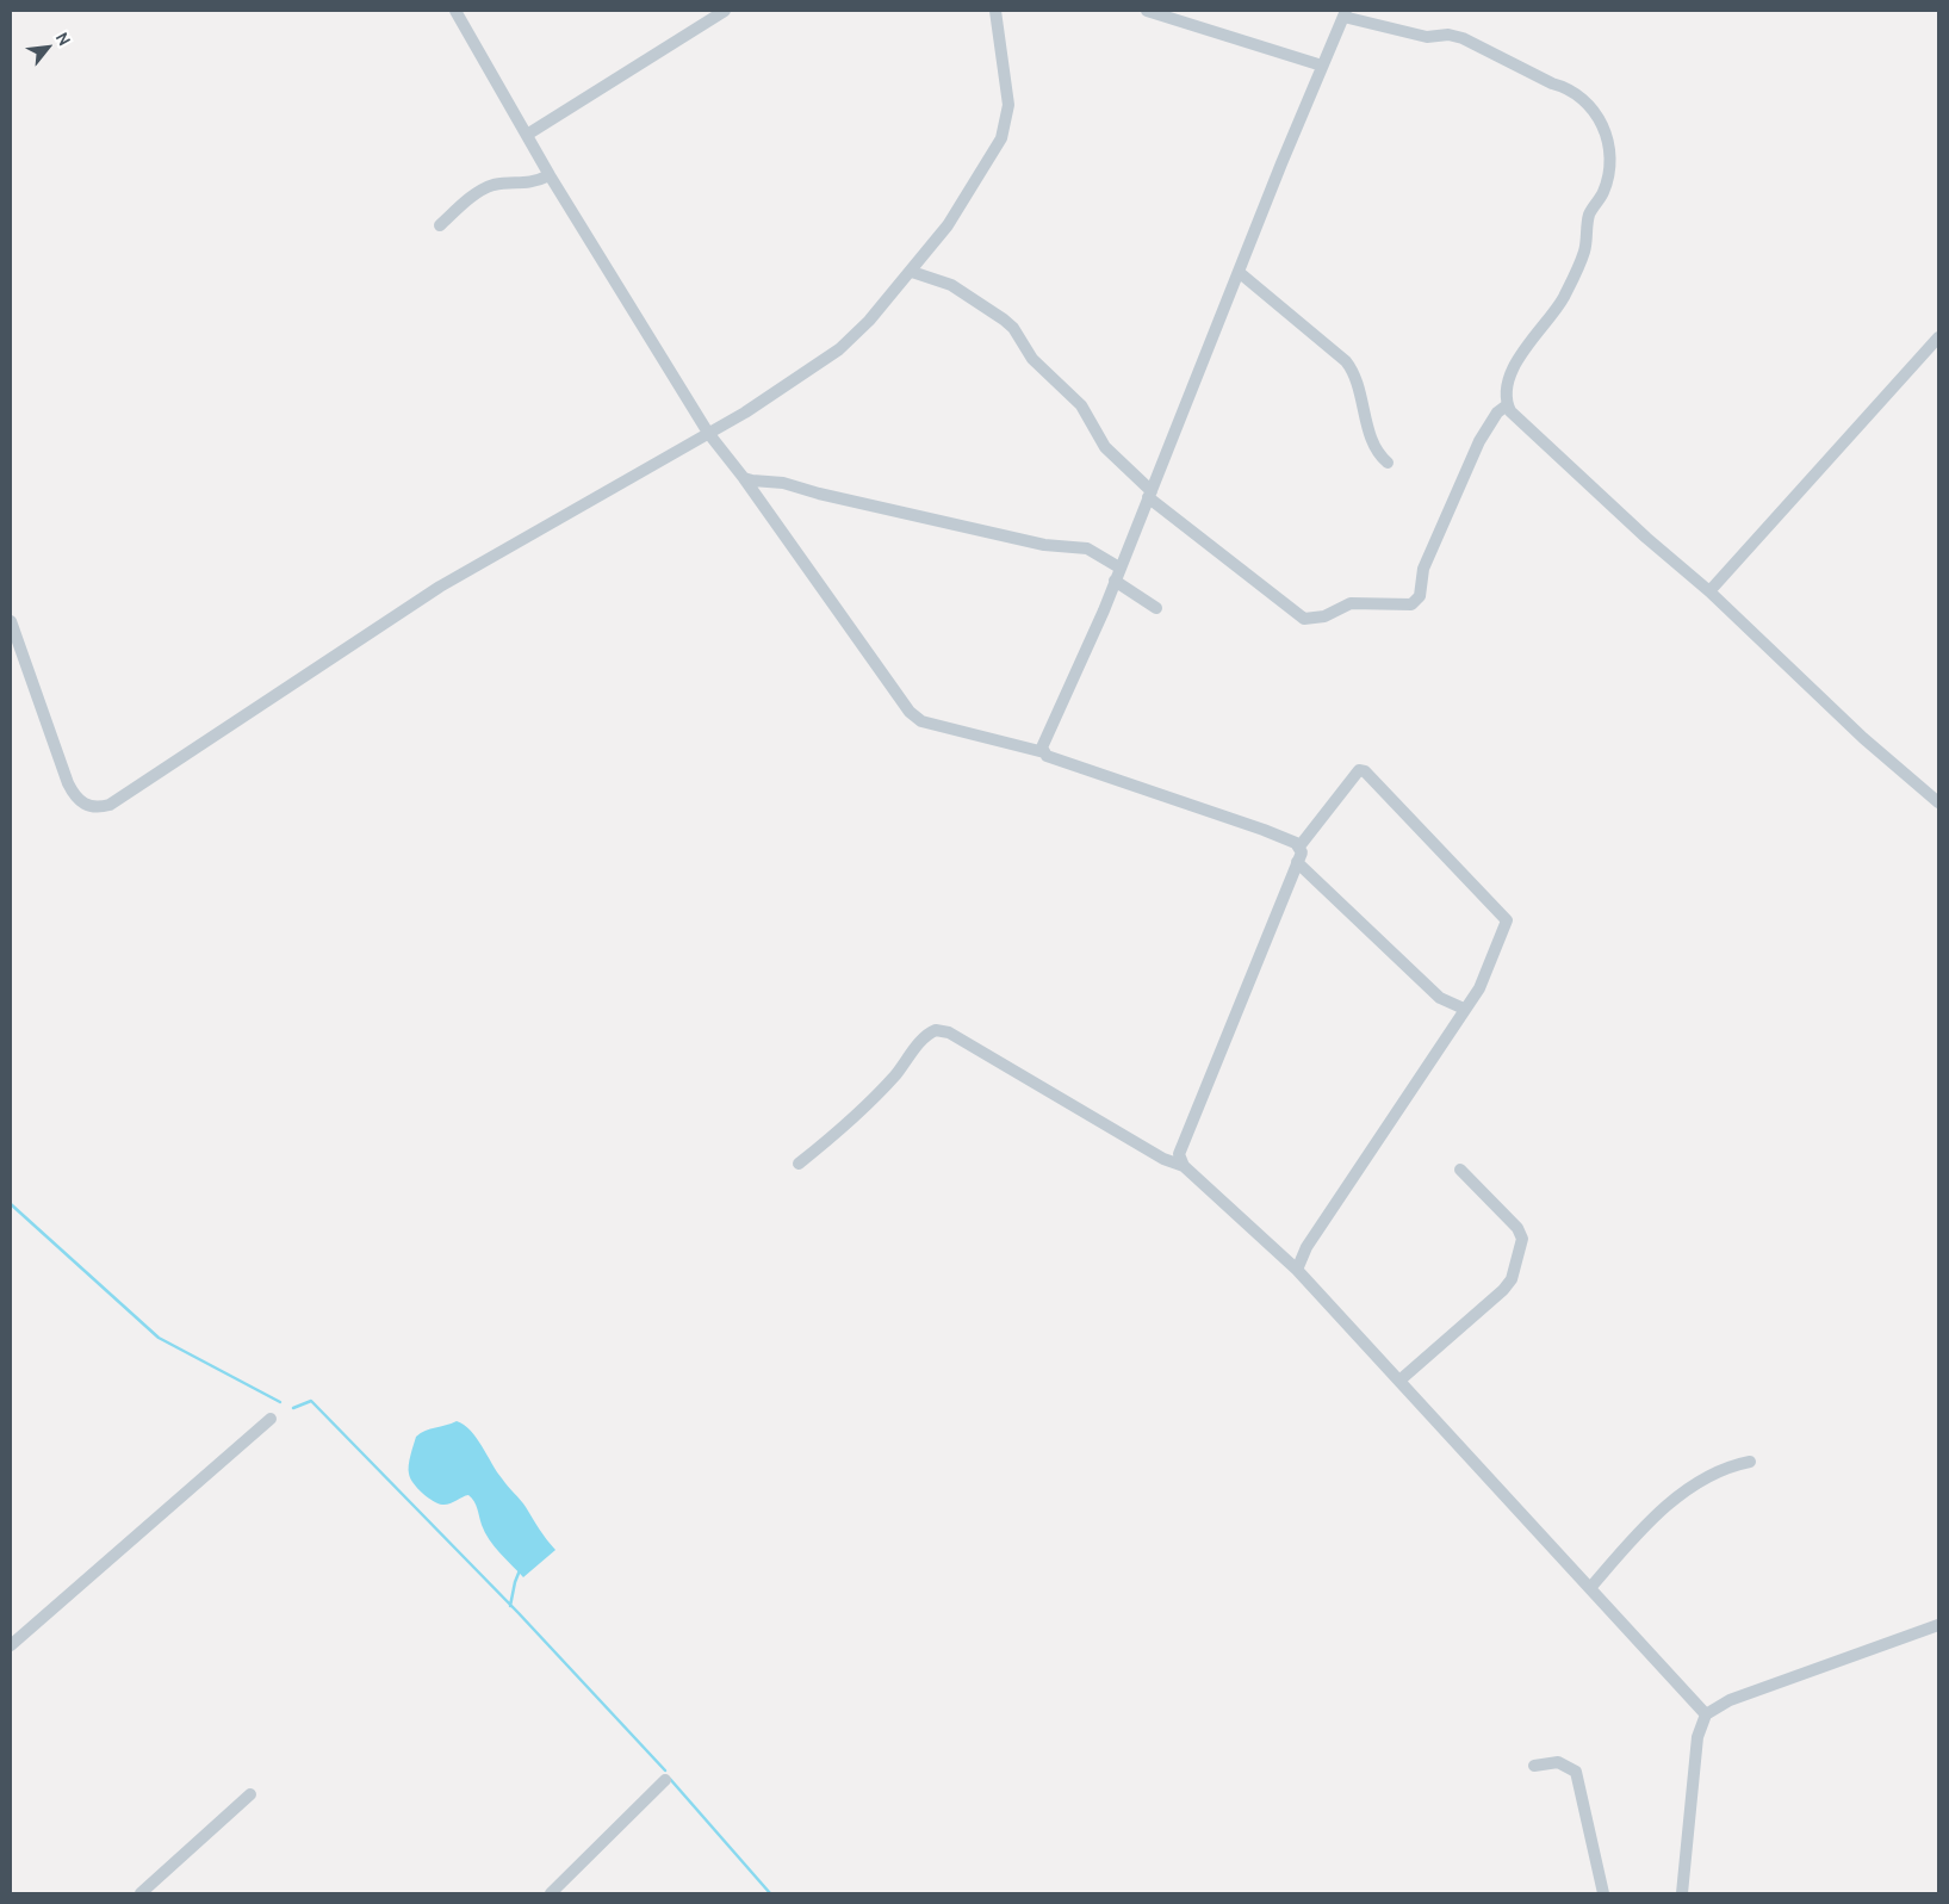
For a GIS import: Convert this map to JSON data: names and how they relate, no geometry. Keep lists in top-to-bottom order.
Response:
{
  "north": "top right"
}
